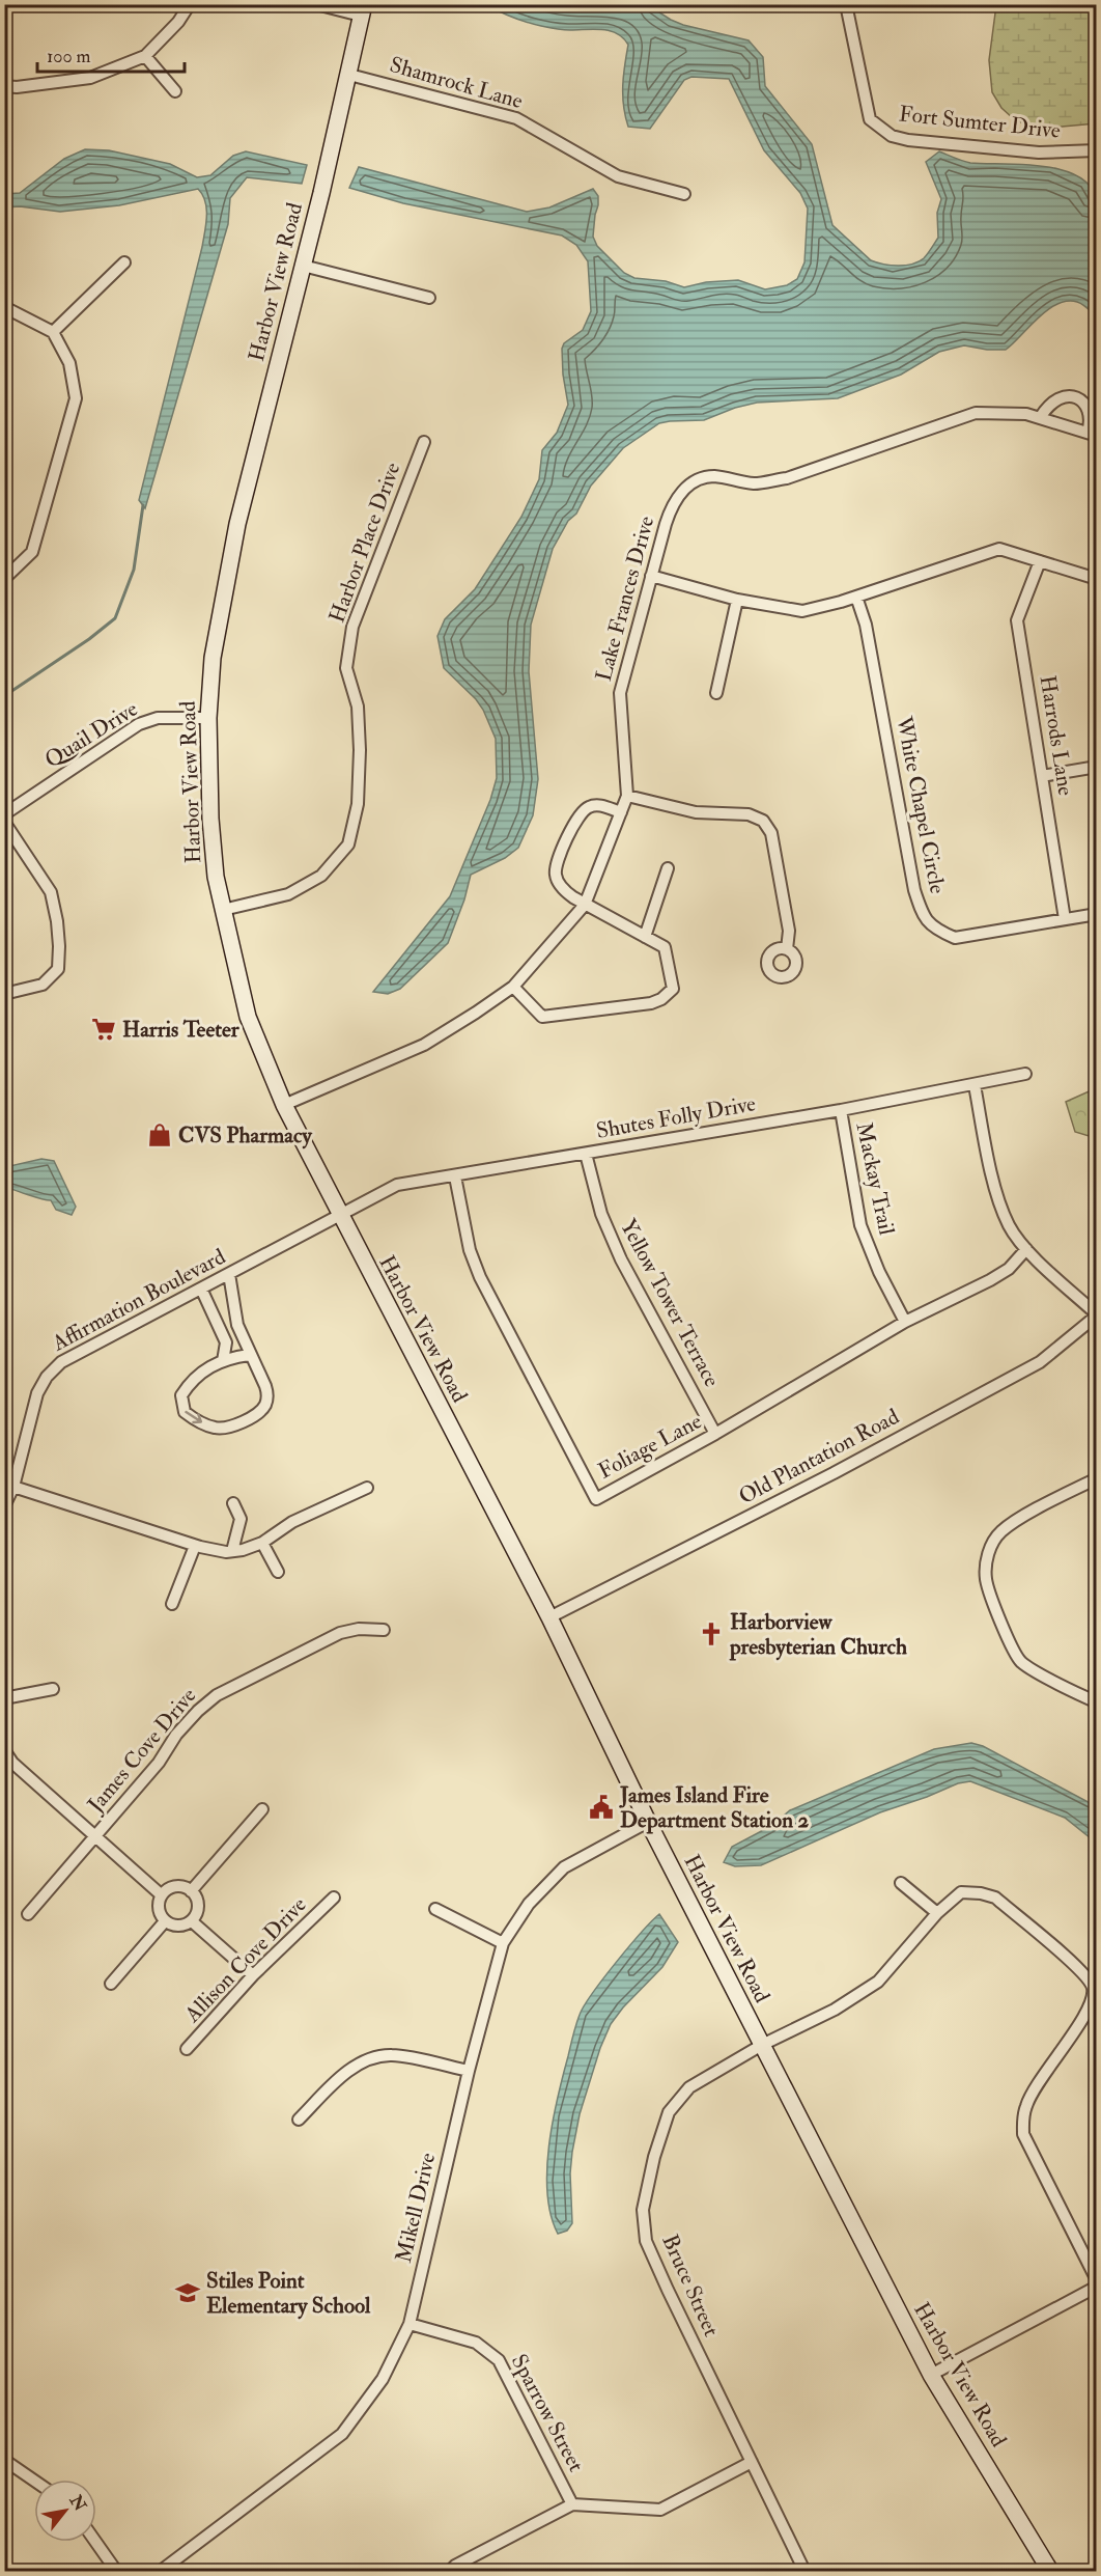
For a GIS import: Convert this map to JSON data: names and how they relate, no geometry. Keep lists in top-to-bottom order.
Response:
{
  "streets": {
    "main road": ["Harbor View Road"],
    "street": [
      "Shamrock Lane",
      "Fort Sumter Drive",
      "Harbor Place Drive",
      "Lake Frances Drive",
      "Quail Drive",
      "Harrods Lane",
      "White Chapel Circle",
      "Shutes Folly Drive",
      "Mackay Trail",
      "Affirmation Boulevard",
      "Yellow Tower Terrace",
      "Foliage Lane",
      "Old Plantation Road",
      "James Cove Drive",
      "Allison Cove Drive",
      "Mikell Drive",
      "Bruce Street",
      "Sparrow Street"
    ]
  },
  "crossings": [
    ["Shamrock Lane", "Harbor View Road"],
    ["Harbor View Road", "Harbor Place Drive"],
    ["Harbor View Road", "Lake Frances Drive"],
    ["Harbor View Road", "Quail Drive"],
    ["Harbor View Road", "Shutes Folly Drive"],
    ["Harbor View Road", "Affirmation Boulevard"],
    ["Harbor View Road", "Old Plantation Road"],
    ["Harbor View Road", "Mikell Drive"],
    ["Harbor View Road", "Bruce Street"],
    ["Harrods Lane", "White Chapel Circle"],
    ["Shutes Folly Drive", "Mackay Trail"],
    ["Shutes Folly Drive", "Affirmation Boulevard"],
    ["Shutes Folly Drive", "Yellow Tower Terrace"],
    ["Shutes Folly Drive", "Foliage Lane"],
    ["Mackay Trail", "Foliage Lane"],
    ["Yellow Tower Terrace", "Foliage Lane"],
    ["Mikell Drive", "Sparrow Street"]
  ],
  "places": {
    "supermarket": ["Harris Teeter"],
    "shop": ["CVS Pharmacy"],
    "church": ["Harborview presbyterian Church"],
    "public building": ["James Island Fire Department Station 2"],
    "school or university": ["Stiles Point Elementary School"]
  },
  "scale_bar": "100 m",
  "north": "top right"
}
